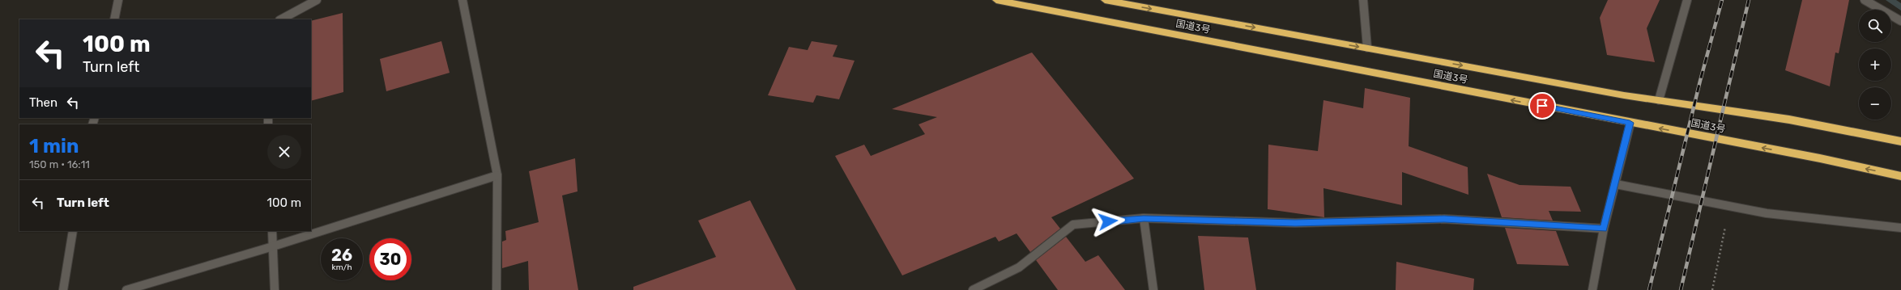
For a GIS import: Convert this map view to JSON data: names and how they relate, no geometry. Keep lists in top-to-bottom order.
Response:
{
  "streets": {
    "highway": ["国道3号"]
  },
  "page": {
    "map_buttons": ["+", "−"],
    "turn": ["100 m", "Turn left"],
    "then": "Then",
    "heading": ["1 min", "150 m · 16:11"],
    "list": [
      {
        "name": "Turn left",
        "value": "100 m"
      }
    ],
    "speed": "26 km/h",
    "limit": "30"
  }
}
